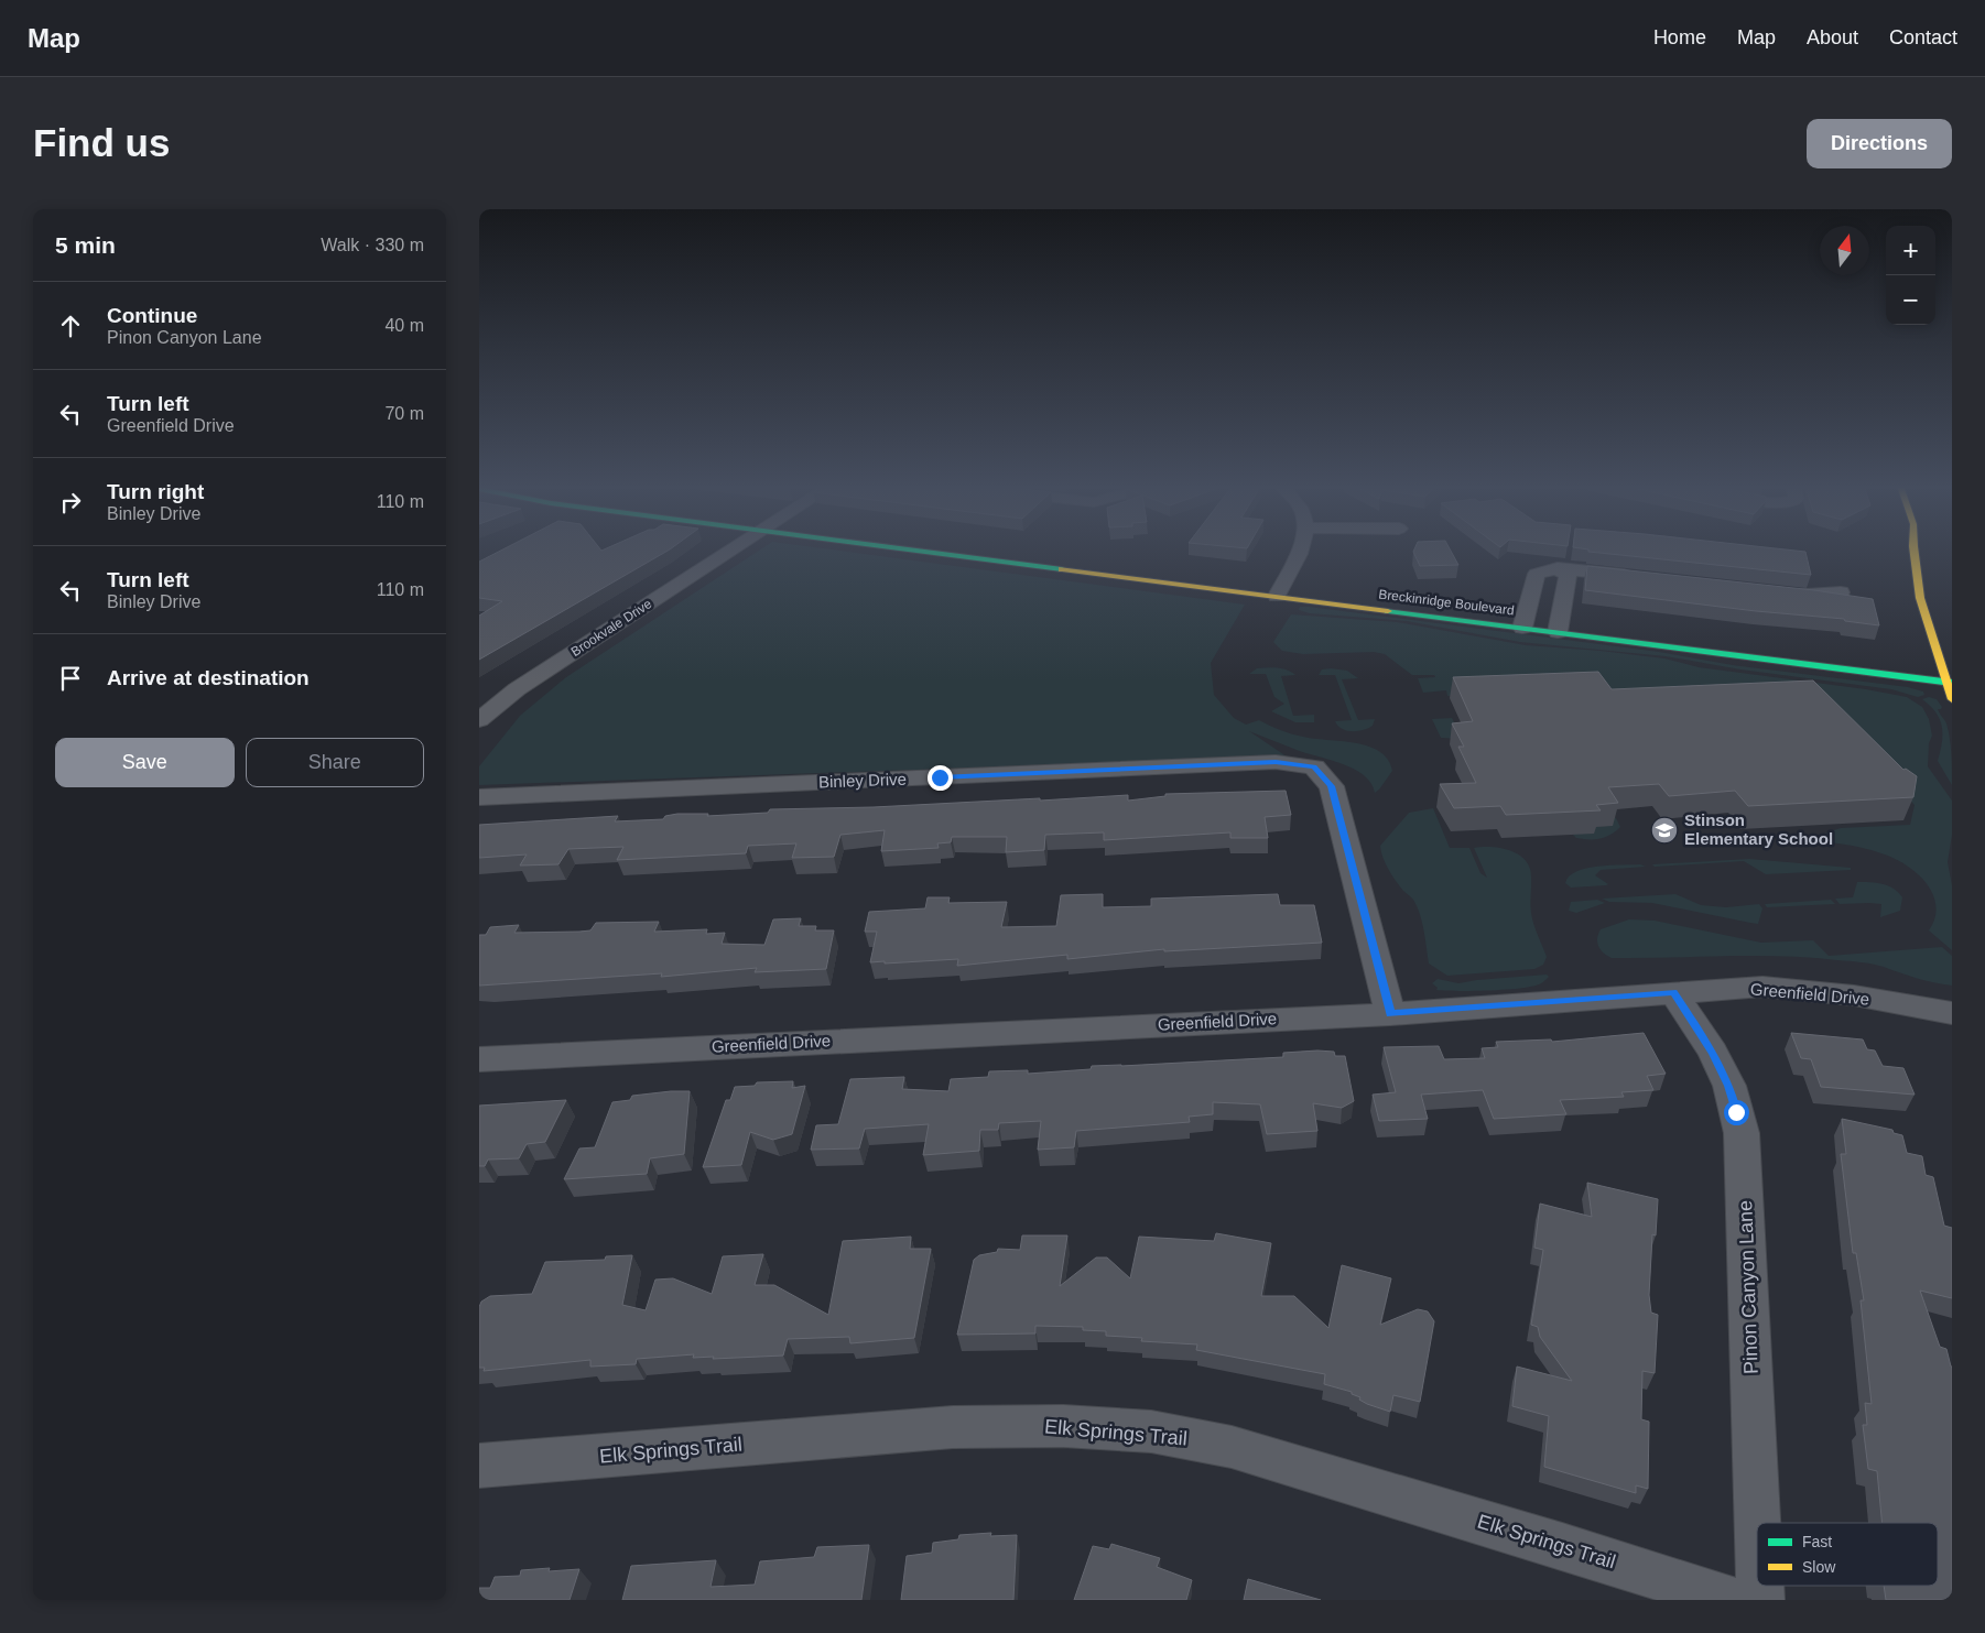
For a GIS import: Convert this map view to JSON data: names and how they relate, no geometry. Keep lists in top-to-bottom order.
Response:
{
  "streets": {
    "street": [
      "Breckinridge Boulevard",
      "Brookvale Drive",
      "Binley Drive",
      "Greenfield Drive",
      "Pinon Canyon Lane",
      "Elk Springs Trail"
    ]
  },
  "crossings": [
    ["Binley Drive", "Greenfield Drive"],
    ["Greenfield Drive", "Pinon Canyon Lane"]
  ],
  "places": {
    "school or university": ["Stinson Elementary School"]
  },
  "legend": ["Fast", "Slow"],
  "north": "top",
  "page": {
    "header": "Map",
    "nav": [
      "Home",
      "Map",
      "About",
      "Contact"
    ],
    "buttons": [
      "Directions",
      ["Save", "Share"]
    ],
    "title": "Find us",
    "heading": ["5 min", "Walk · 330 m"],
    "map_buttons": ["+", "−"],
    "list": [
      ["Continue", "Pinon Canyon Lane", "40 m"],
      ["Turn left", "Greenfield Drive", "70 m"],
      ["Turn right", "Binley Drive", "110 m"],
      ["Turn left", "Binley Drive", "110 m"],
      "Arrive at destination"
    ]
  }
}
